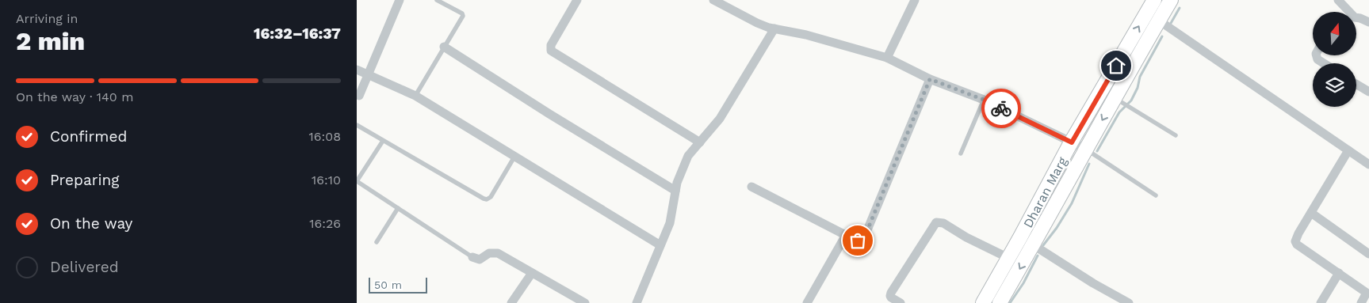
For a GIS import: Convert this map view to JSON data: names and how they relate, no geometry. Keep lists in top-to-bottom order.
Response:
{
  "streets": {
    "main road": ["Dharan Marg"]
  },
  "scale_bar": "50 m",
  "north": "top",
  "page": {
    "heading": ["2 min", "Arriving in", "16:32–16:37"],
    "bar": "On the way · 140 m",
    "list": [
      ["Confirmed", "16:08"],
      ["Preparing", "16:10"],
      ["On the way", "16:26"],
      "Delivered"
    ],
    "scale": "50 m"
  }
}
